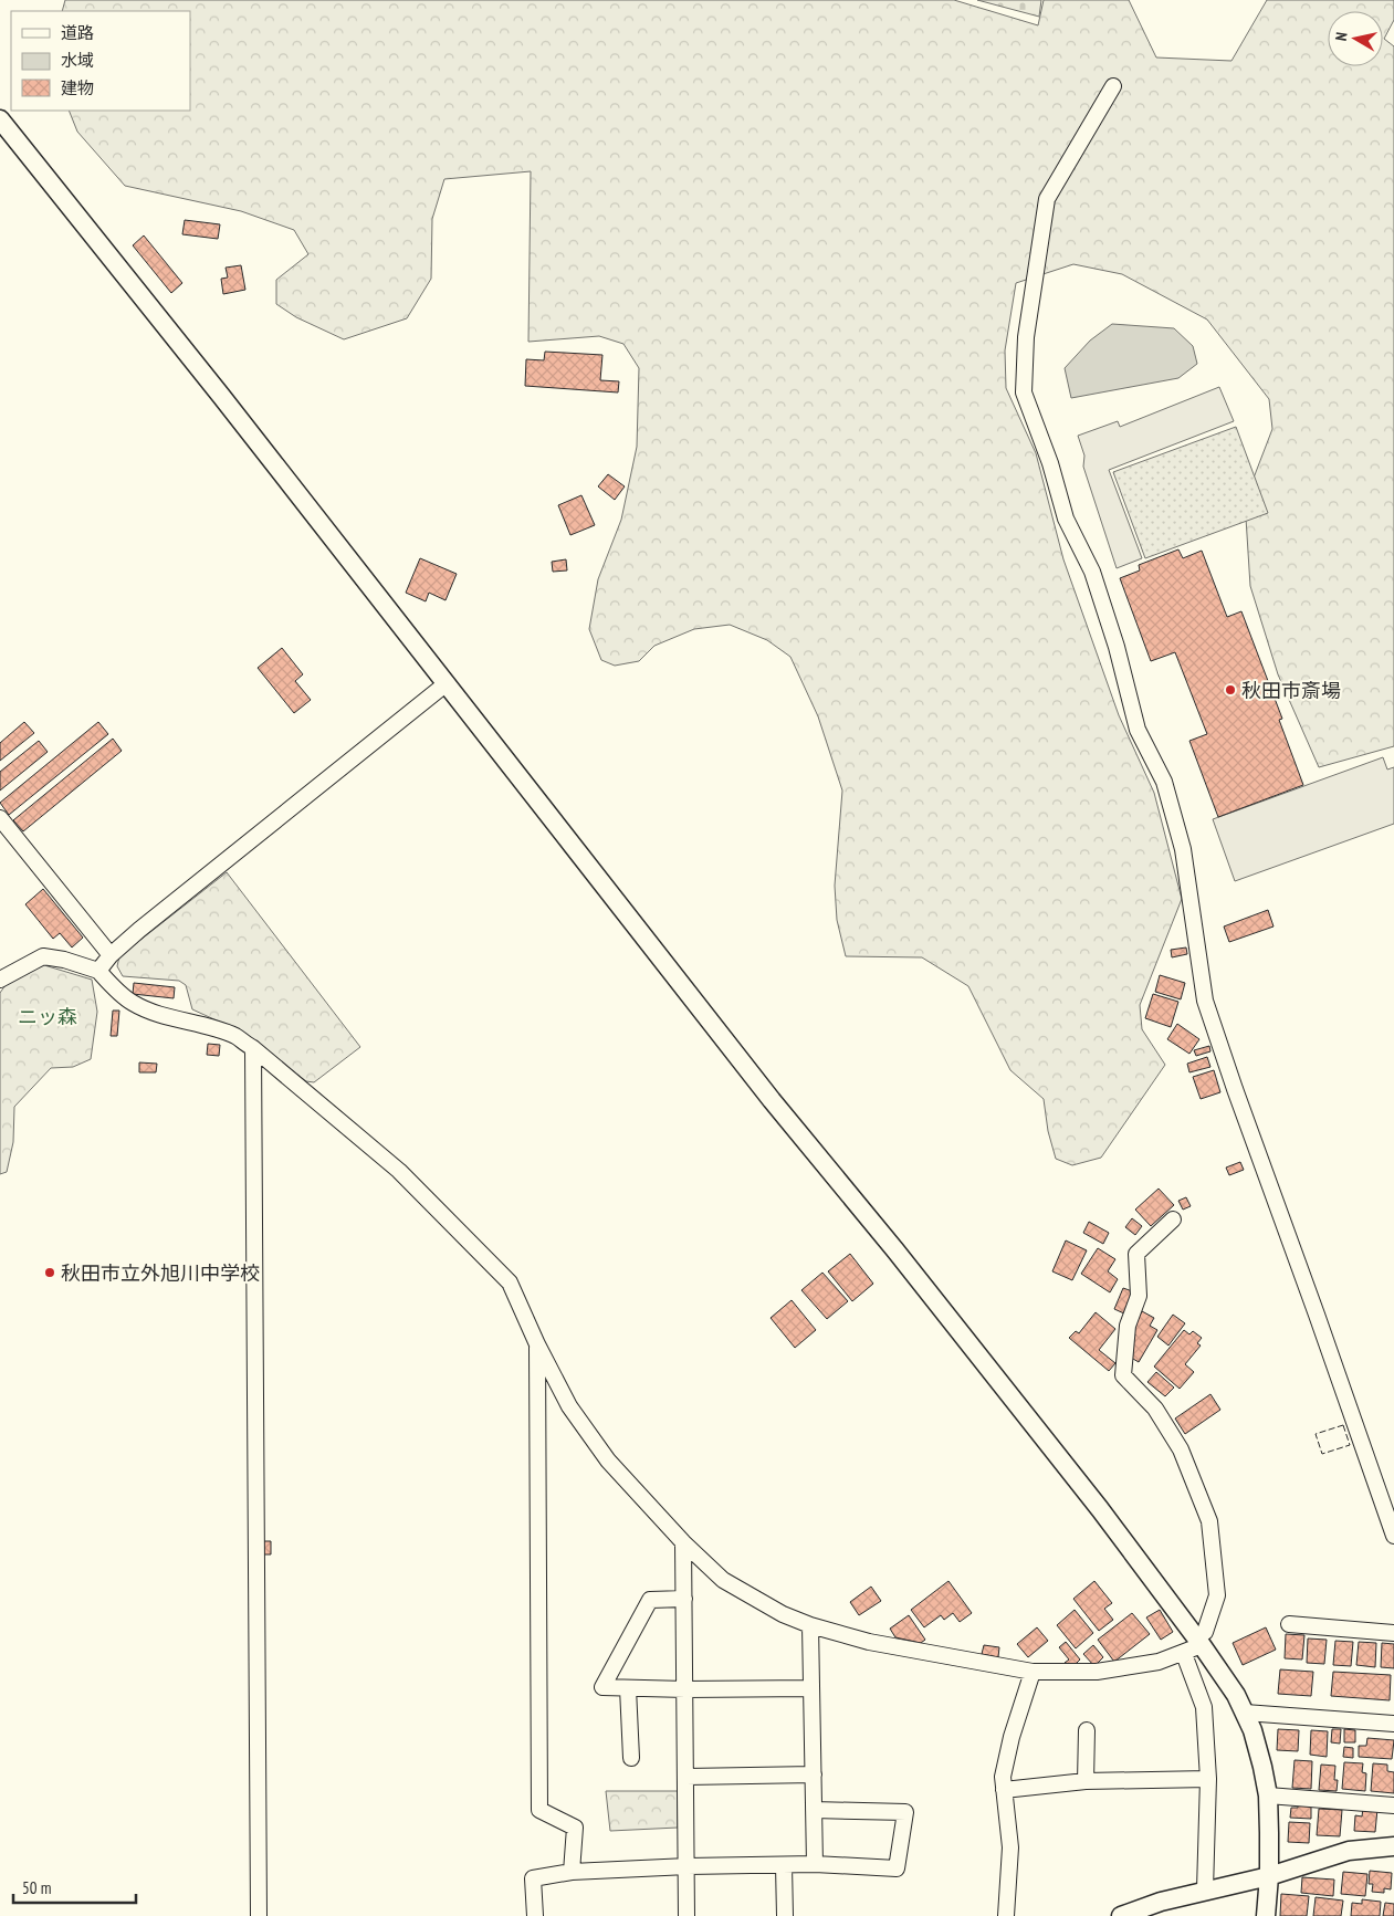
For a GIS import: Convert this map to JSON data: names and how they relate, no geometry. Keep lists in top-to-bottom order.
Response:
{
  "parks": ["ニッ森"],
  "places": ["秋田市斎場", "秋田市立外旭川中学校"],
  "legend": ["道路", "水域", "建物"],
  "scale_bar": "50 m",
  "north": "left"
}
